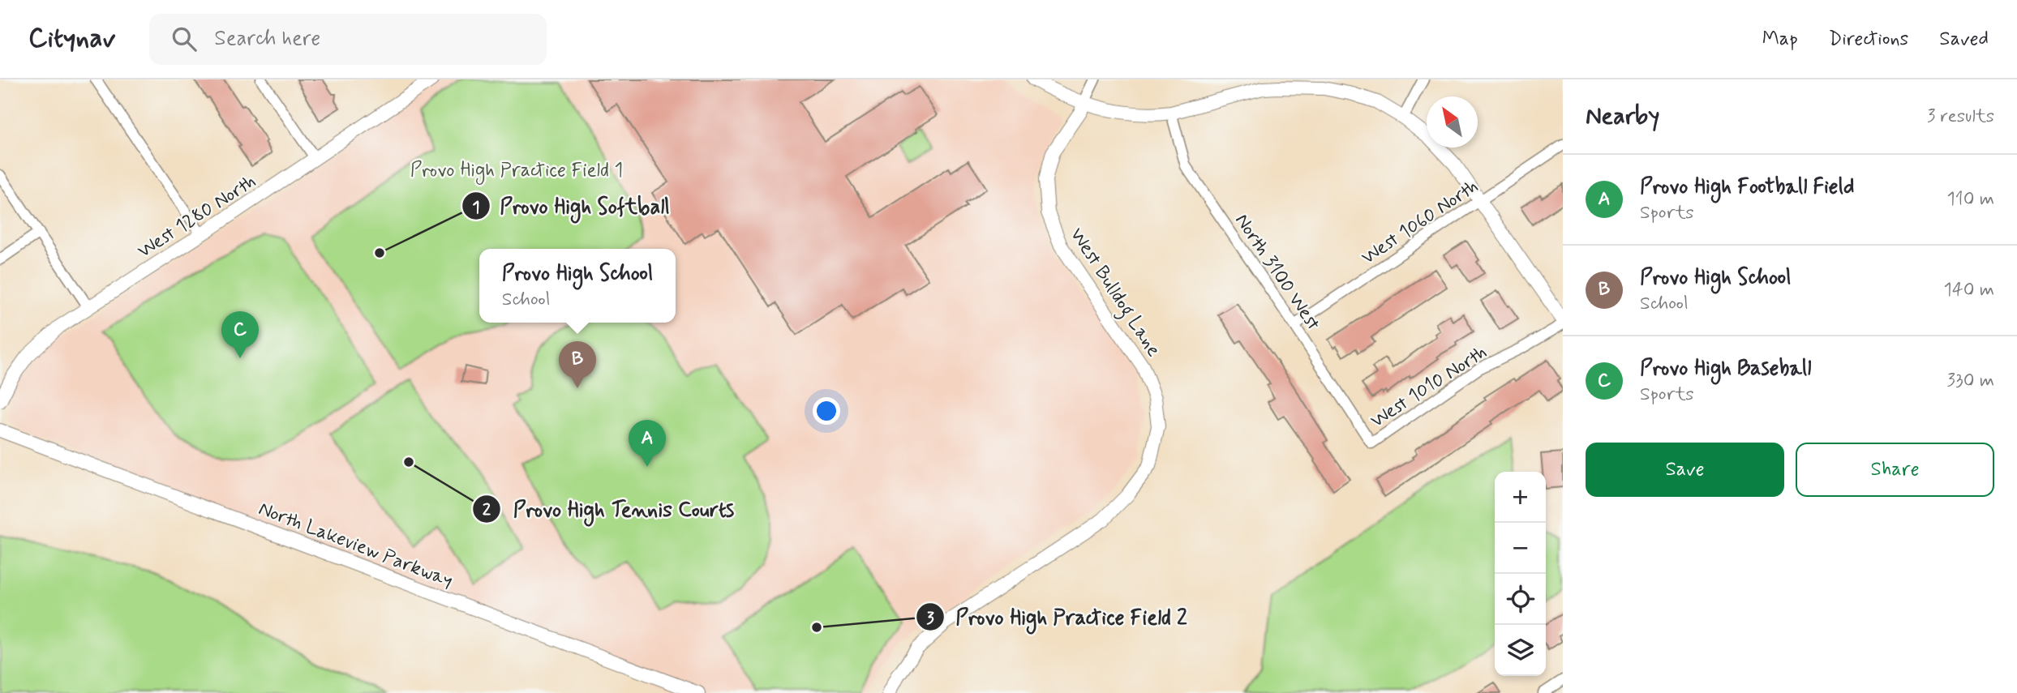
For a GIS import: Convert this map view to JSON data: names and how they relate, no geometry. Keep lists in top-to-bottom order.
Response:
{
  "streets": {
    "street": [
      "West 1280 North",
      "West 1060 North",
      "North 3100 West",
      "West Bulldog Lane",
      "West 1010 North",
      "North Lakeview Parkway"
    ]
  },
  "crossings": [
    ["West 1060 North", "North 3100 West"],
    ["North 3100 West", "West 1010 North"]
  ],
  "parks": ["Provo High Practice Field 1"],
  "places": ["Provo High Softball", "Provo High Tennis Courts", "Provo High Practice Field 2"],
  "north": "top left",
  "page": {
    "header": "Citynav",
    "search": "Search here",
    "nav": ["Map", "Directions", "Saved"],
    "heading": ["Nearby", "3 results"],
    "list": [
      {
        "mark": "A",
        "name": "Provo High Football Field",
        "note": "Sports",
        "value": "110 m"
      },
      {
        "mark": "B",
        "name": "Provo High School",
        "note": "School",
        "value": "140 m"
      },
      {
        "mark": "C",
        "name": "Provo High Baseball",
        "note": "Sports",
        "value": "330 m"
      }
    ],
    "popup": ["Provo High School", "School"],
    "pins": ["C", "B", "A"],
    "buttons": ["Save", "Share"],
    "map_buttons": ["+", "−"]
  }
}
